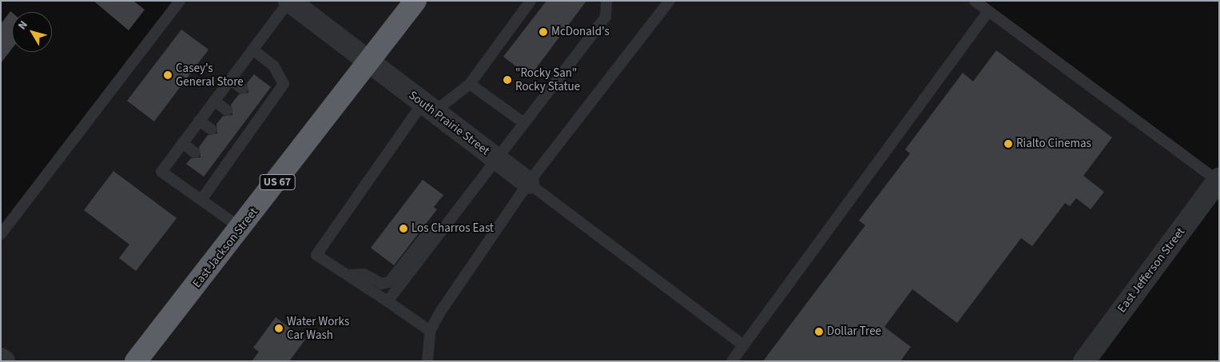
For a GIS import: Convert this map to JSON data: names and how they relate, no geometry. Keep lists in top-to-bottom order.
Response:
{
  "streets": {
    "highway": ["US 67", "East Jackson Street"],
    "street": ["South Prairie Street", "East Jefferson Street"]
  },
  "crossings": [
    ["South Prairie Street", "East Jackson Street"]
  ],
  "places": [
    "McDonald's",
    "Casey's General Store",
    "\"Rocky San\" Rocky Statue",
    "Rialto Cinemas",
    "Los Charros East",
    "Water Works Car Wash",
    "Dollar Tree"
  ],
  "north": "top left"
}
